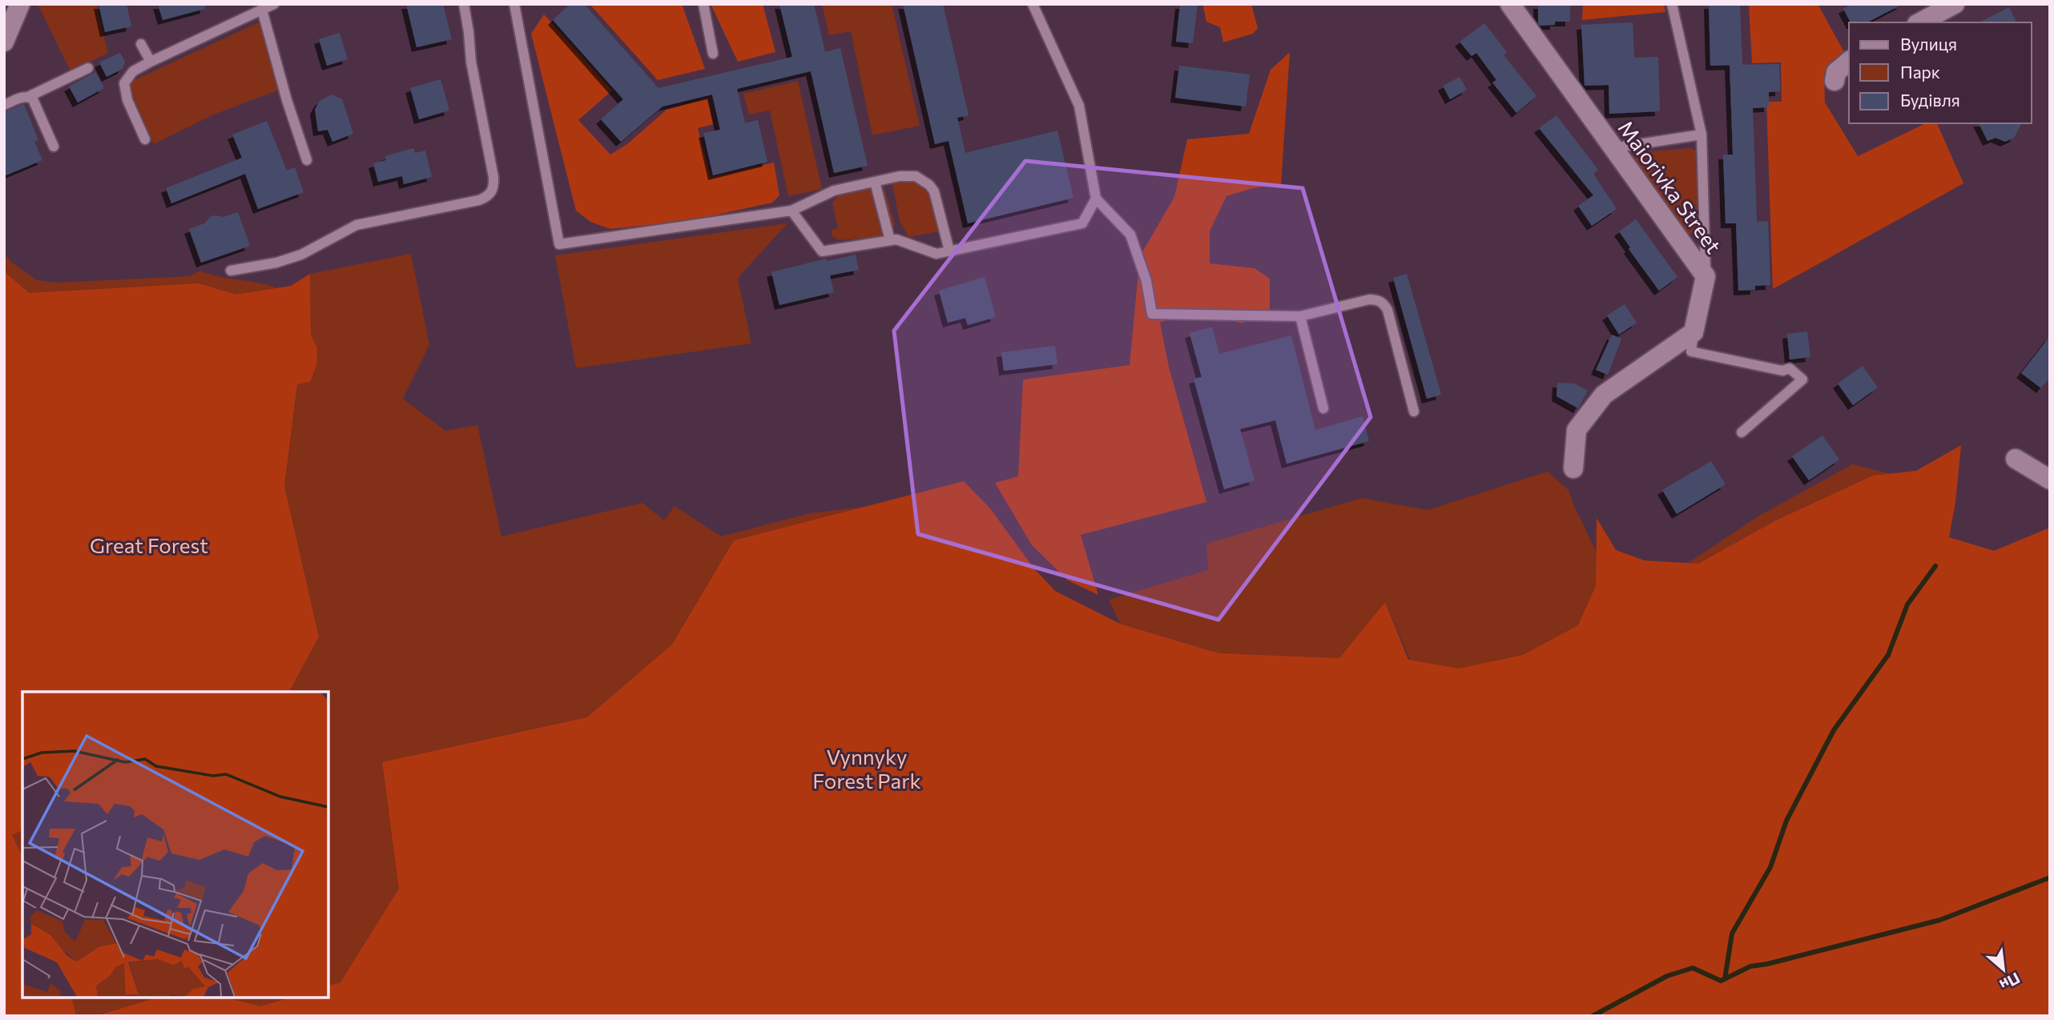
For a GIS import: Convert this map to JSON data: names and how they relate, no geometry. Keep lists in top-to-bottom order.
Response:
{
  "streets": {
    "street": ["Maiorivka Street"]
  },
  "parks": ["Great Forest", "Vynnyky Forest Park"],
  "legend": ["Вулиця", "Парк", "Будівля"],
  "north": "bottom right"
}
